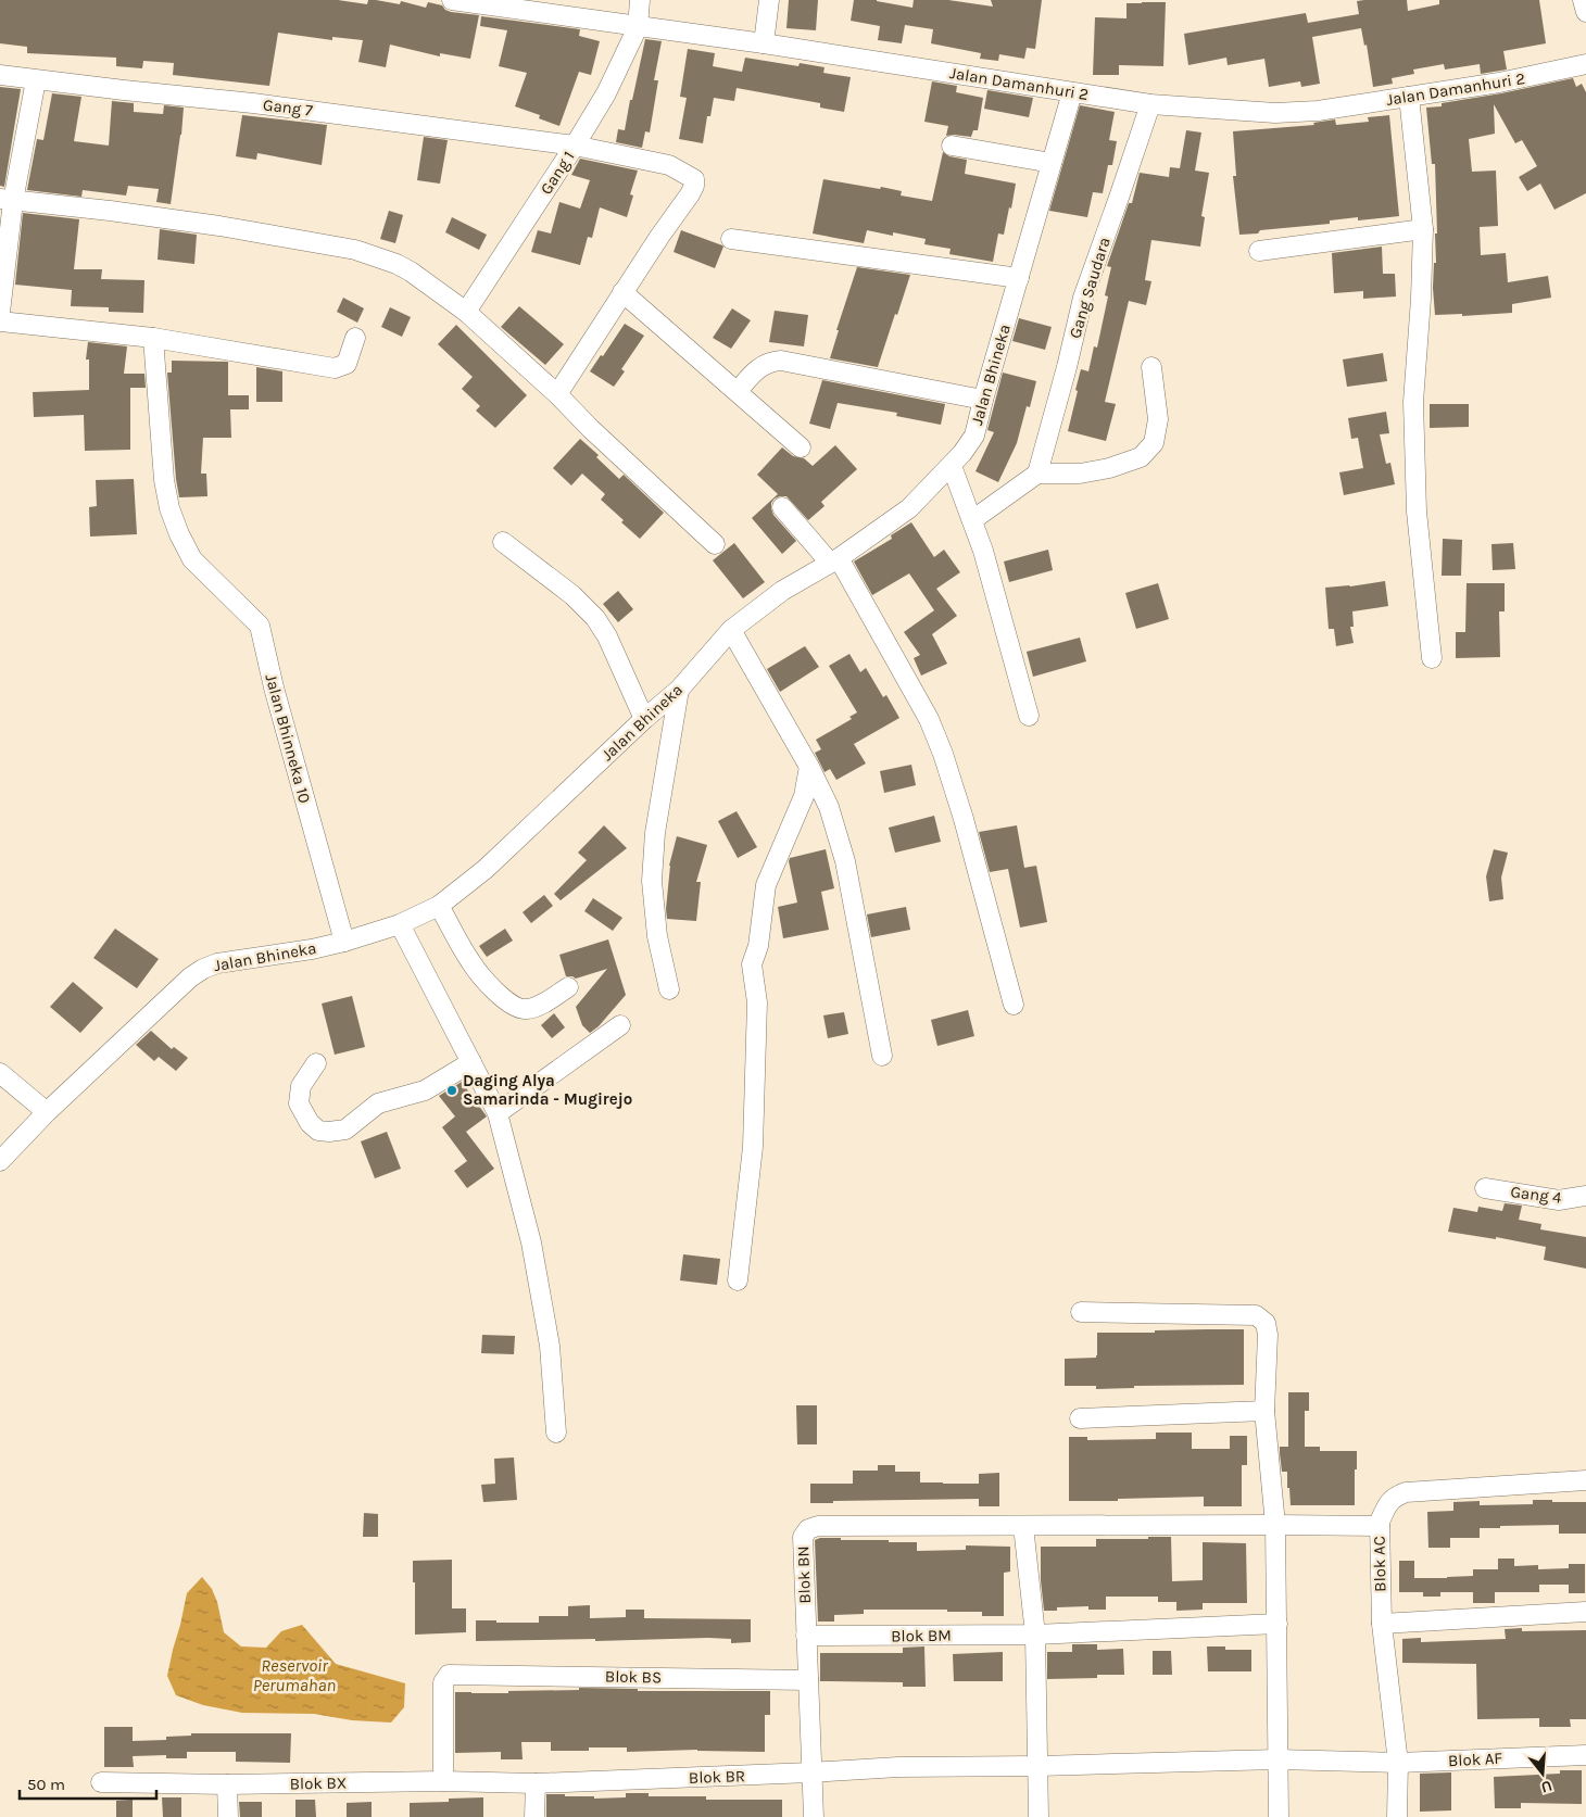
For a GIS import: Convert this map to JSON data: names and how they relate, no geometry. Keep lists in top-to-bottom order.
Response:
{
  "streets": {
    "street": [
      "Jalan Damanhuri 2",
      "Gang 7",
      "Gang 1",
      "Gang Saudara",
      "Jalan Bhineka",
      "Jalan Bhinneka 10",
      "Gang 4",
      "Blok AC",
      "Blok BN",
      "Blok BM",
      "Blok BS",
      "Blok AF",
      "Blok BR",
      "Blok BX"
    ]
  },
  "crossings": [
    ["Jalan Damanhuri 2", "Gang 1"],
    ["Jalan Damanhuri 2", "Gang Saudara"],
    ["Jalan Damanhuri 2", "Jalan Bhineka"],
    ["Gang 7", "Gang 1"],
    ["Jalan Bhineka", "Jalan Bhinneka 10"],
    ["Blok AC", "Blok AF"],
    ["Blok BN", "Blok BM"],
    ["Blok BN", "Blok BS"],
    ["Blok BN", "Blok BR"],
    ["Blok BS", "Blok BX"],
    ["Blok AF", "Blok BR"],
    ["Blok BR", "Blok BX"]
  ],
  "water": ["Reservoir Perumahan"],
  "places": ["Daging Alya Samarinda - Mugirejo"],
  "scale_bar": "50 m",
  "north": "bottom"
}
